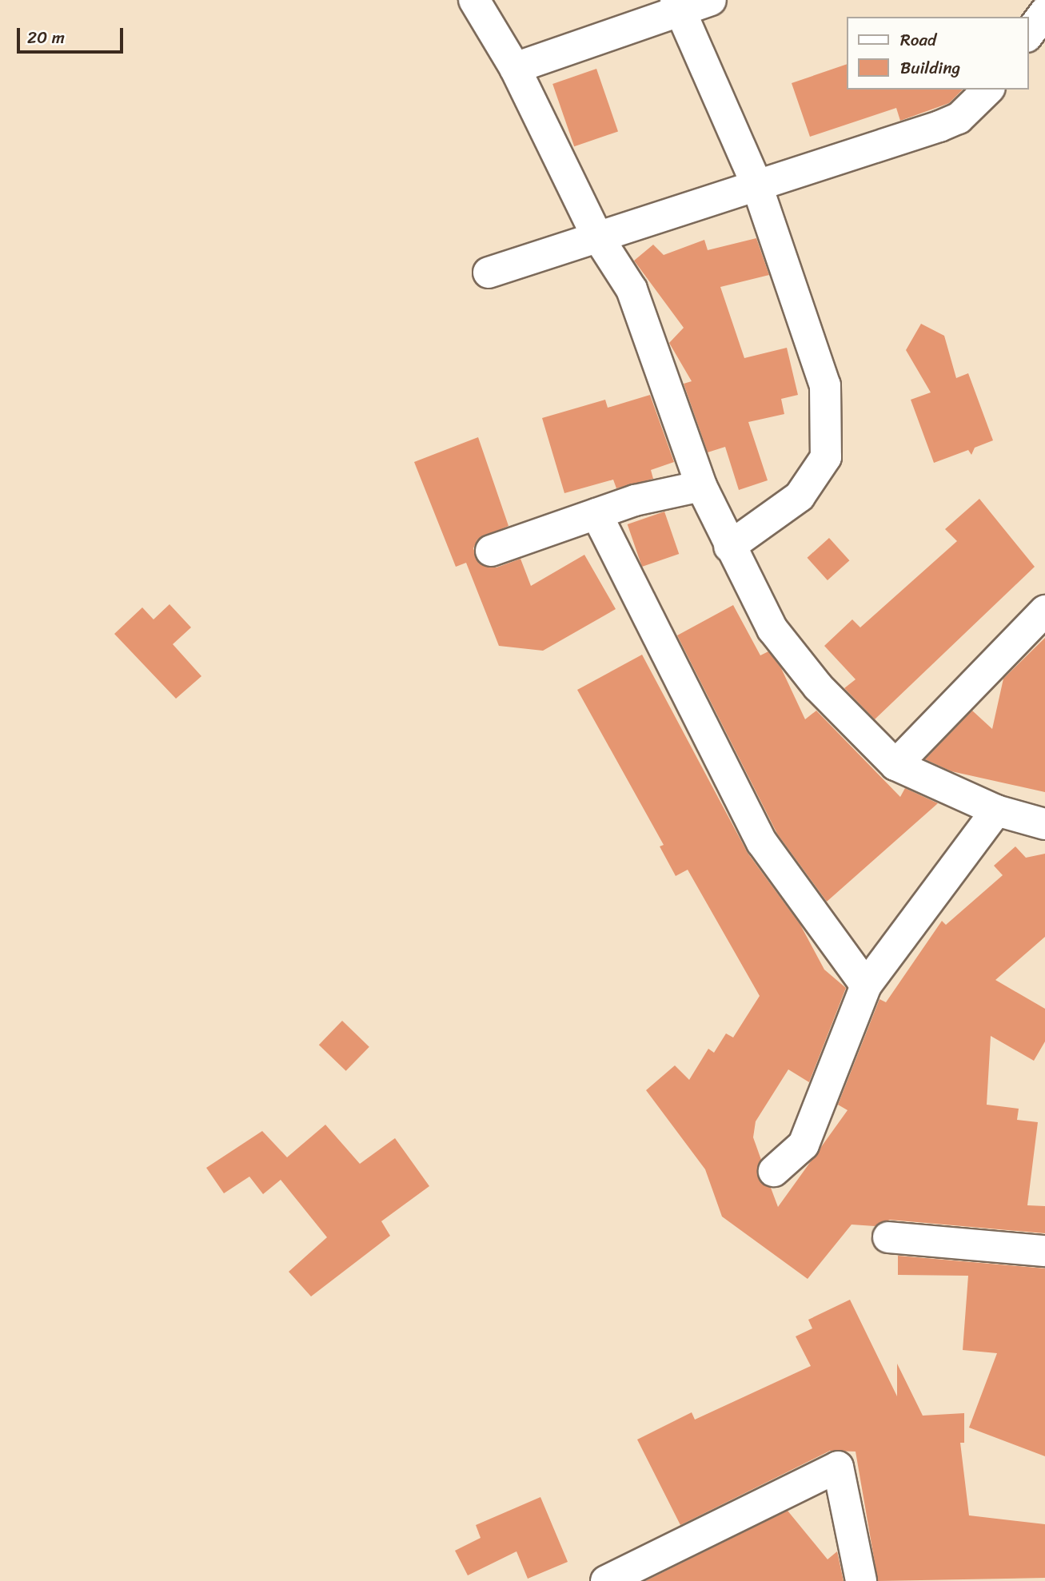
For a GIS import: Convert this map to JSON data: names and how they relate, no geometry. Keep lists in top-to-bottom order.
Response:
{
  "legend": ["Road", "Building"],
  "scale_bar": "20 m"
}
